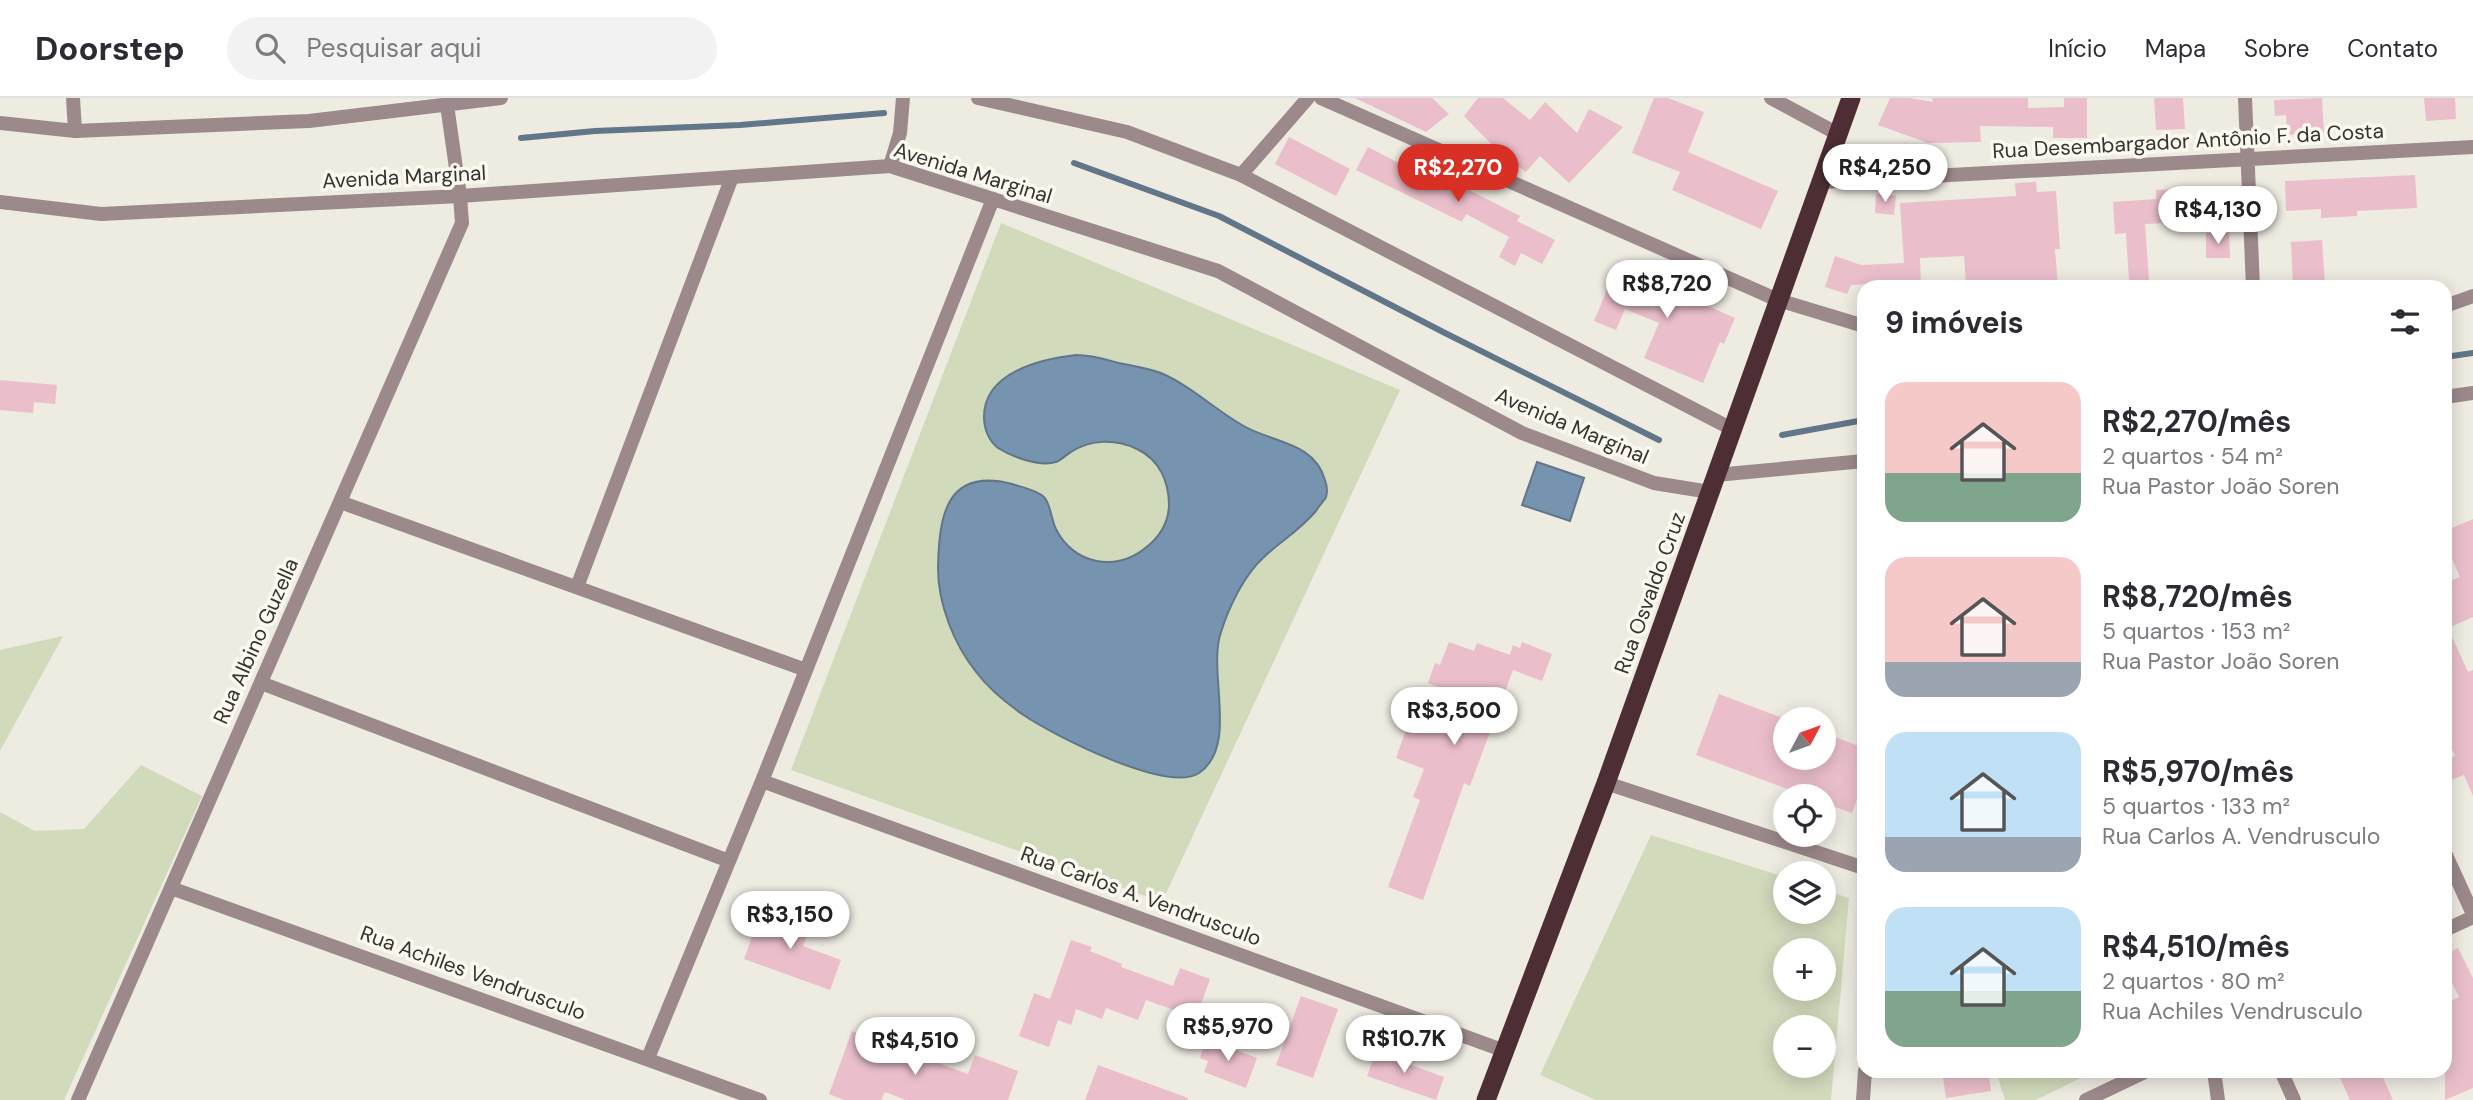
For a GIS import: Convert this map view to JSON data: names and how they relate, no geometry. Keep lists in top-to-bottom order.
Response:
{
  "streets": {
    "highway": ["Rua Osvaldo Cruz"],
    "street": [
      "Rua Desembargador Antônio F. da Costa",
      "Avenida Marginal",
      "Rua Albino Guzella",
      "Rua Carlos A. Vendrusculo",
      "Rua Achiles Vendrusculo"
    ]
  },
  "crossings": [
    ["Rua Desembargador Antônio F. da Costa", "Rua Osvaldo Cruz"],
    ["Avenida Marginal", "Rua Osvaldo Cruz"],
    ["Avenida Marginal", "Rua Albino Guzella"],
    ["Rua Osvaldo Cruz", "Rua Carlos A. Vendrusculo"],
    ["Rua Albino Guzella", "Rua Achiles Vendrusculo"]
  ],
  "north": "top right",
  "page": {
    "header": "Doorstep",
    "search": "Pesquisar aqui",
    "nav": [
      "Início",
      "Mapa",
      "Sobre",
      "Contato"
    ],
    "price": [
      "R$2,270",
      "R$4,250",
      "R$4,130",
      "R$8,720",
      "R$3,500",
      "R$3,150",
      "R$5,970",
      "R$10.7K",
      "R$4,510"
    ],
    "heading": "9 imóveis",
    "list": [
      {
        "name": "R$2,270/mês",
        "note": "2 quartos · 54 m² · Rua Pastor João Soren"
      },
      {
        "name": "R$8,720/mês",
        "note": "5 quartos · 153 m² · Rua Pastor João Soren"
      },
      {
        "name": "R$5,970/mês",
        "note": "5 quartos · 133 m² · Rua Carlos A. Vendrusculo"
      },
      {
        "name": "R$4,510/mês",
        "note": "2 quartos · 80 m² · Rua Achiles Vendrusculo"
      }
    ],
    "map_buttons": ["+", "−"]
  }
}
